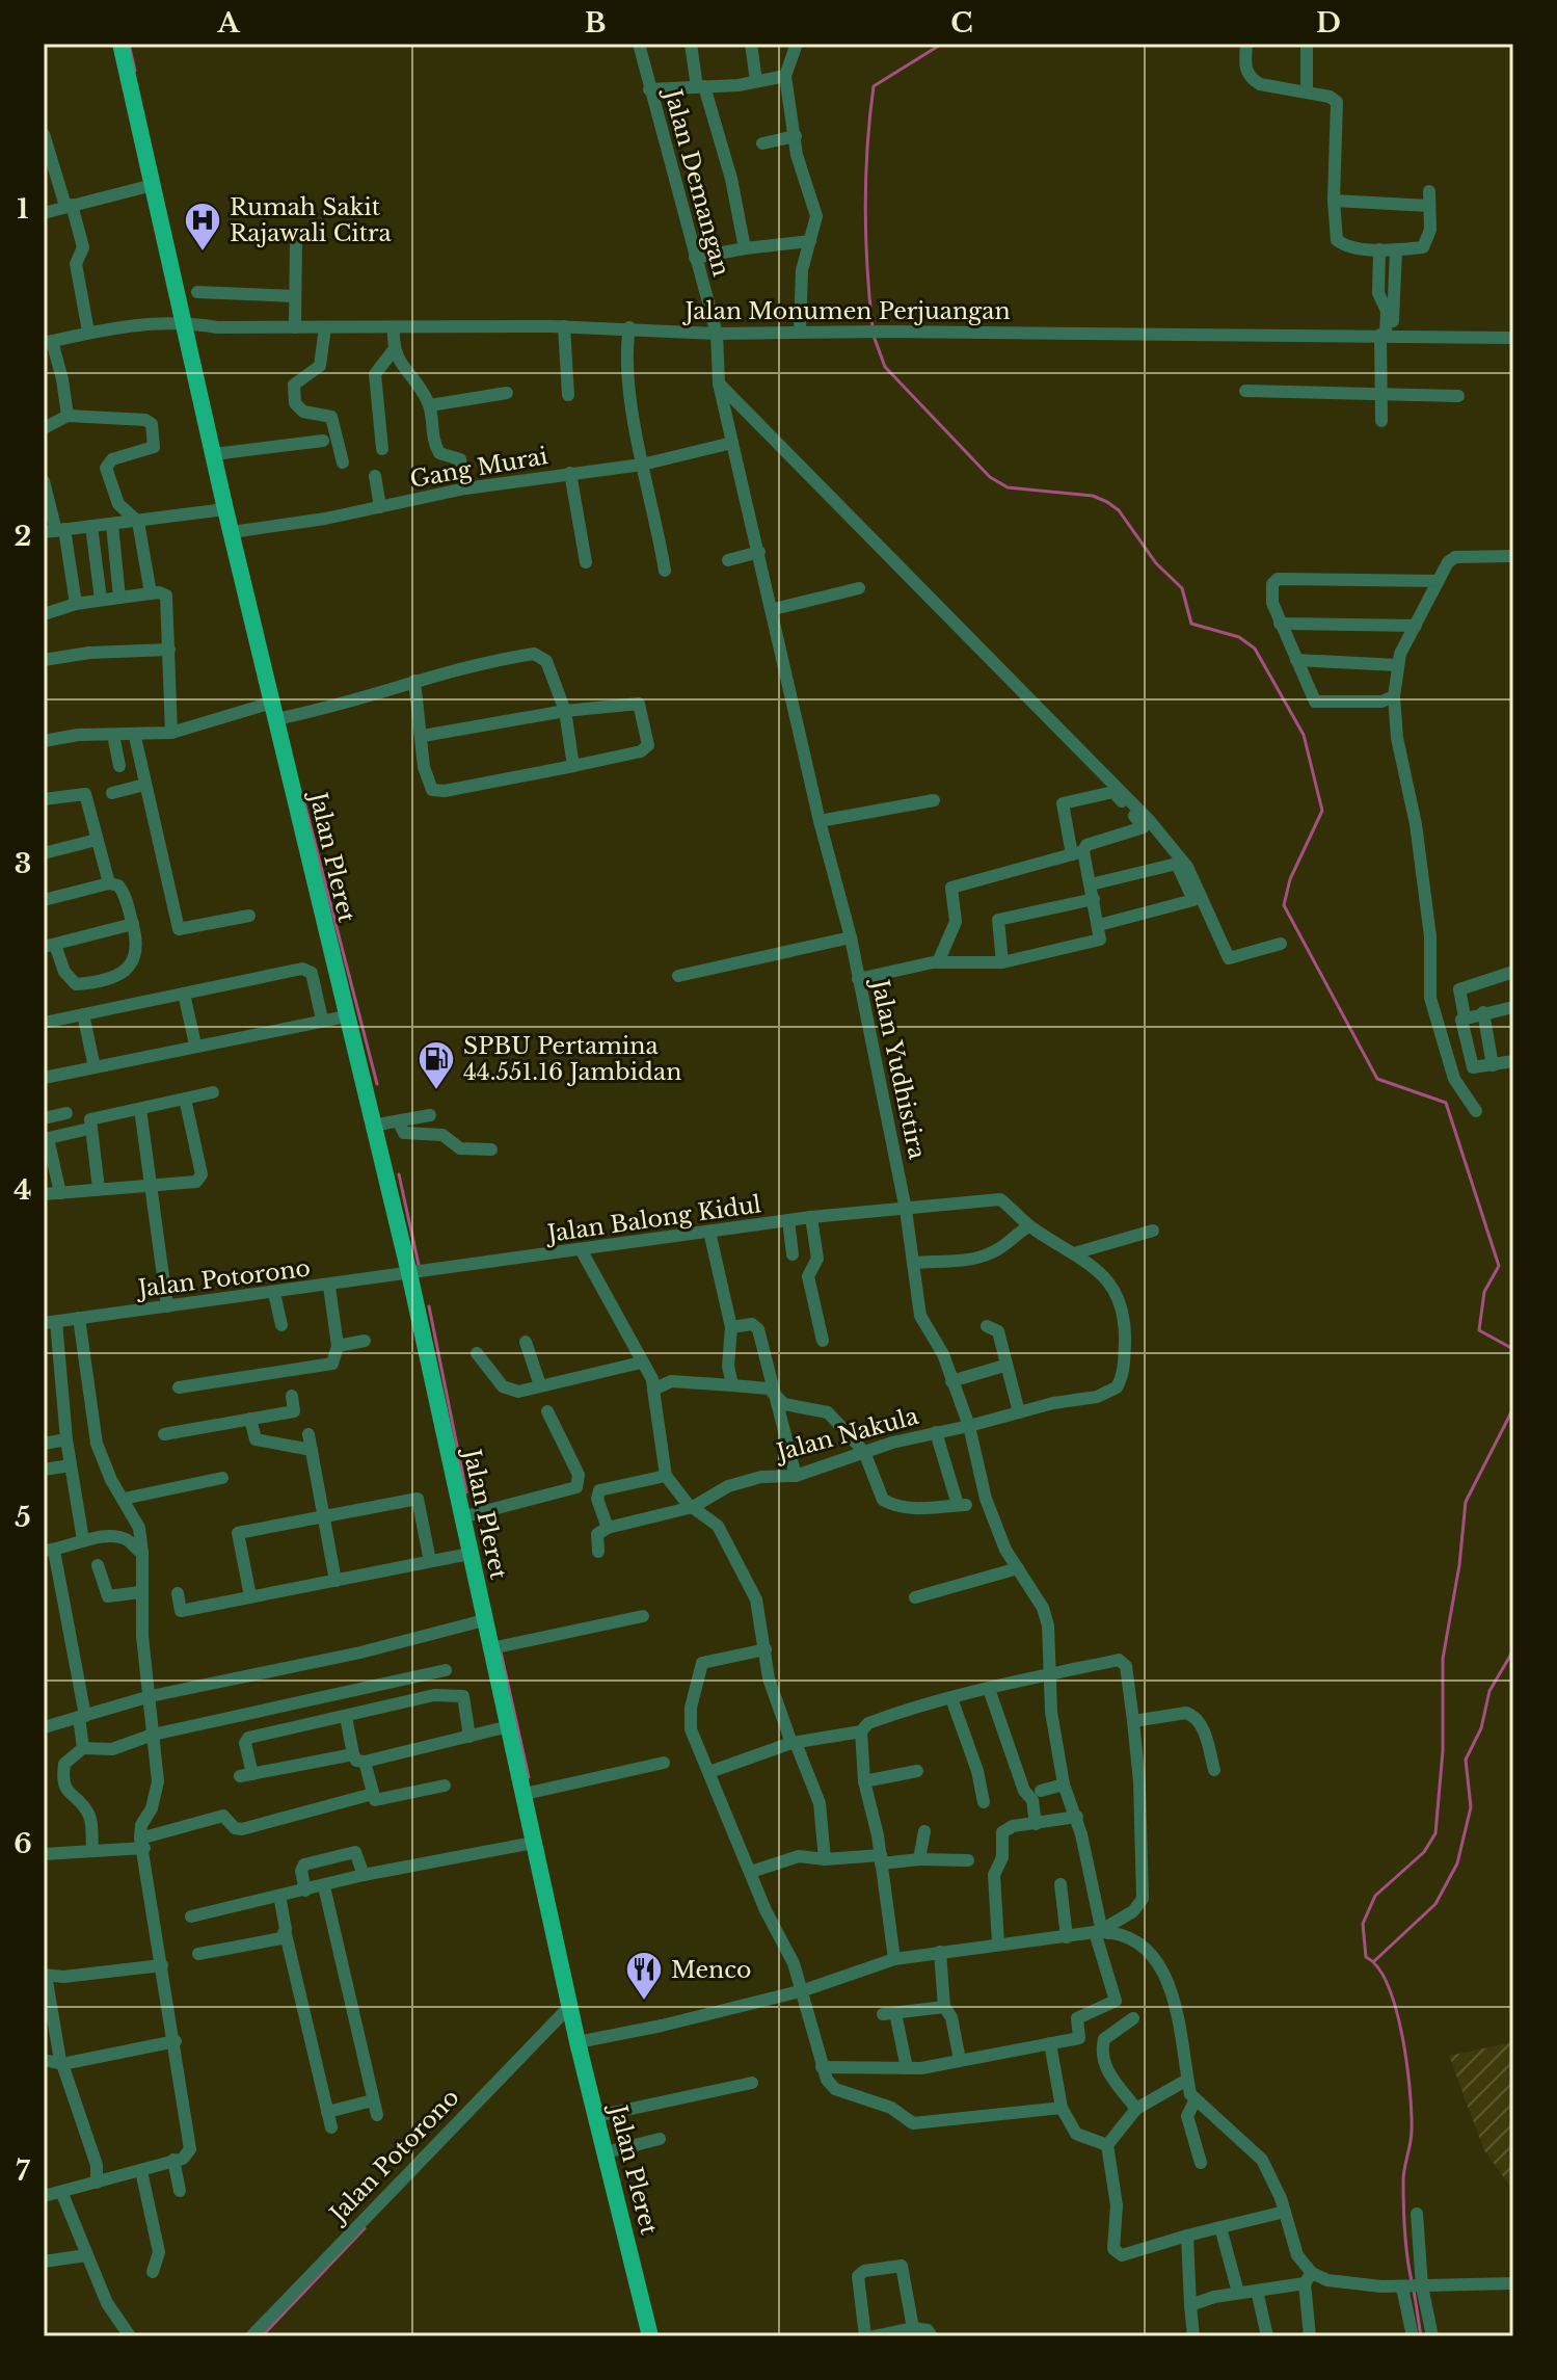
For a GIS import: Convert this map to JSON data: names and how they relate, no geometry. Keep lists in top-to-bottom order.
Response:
{
  "streets": {
    "main road": ["Jalan Pleret"],
    "street": [
      "Jalan Demangan",
      "Jalan Monumen Perjuangan",
      "Gang Murai",
      "Jalan Yudhistira",
      "Jalan Balong Kidul",
      "Jalan Potorono",
      "Jalan Nakula"
    ]
  },
  "crossings": [
    ["Jalan Demangan", "Jalan Monumen Perjuangan"],
    ["Jalan Demangan", "Gang Murai"],
    ["Jalan Demangan", "Jalan Yudhistira"],
    ["Jalan Monumen Perjuangan", "Jalan Pleret"],
    ["Gang Murai", "Jalan Pleret"],
    ["Jalan Pleret", "Jalan Balong Kidul"],
    ["Jalan Pleret", "Jalan Potorono"],
    ["Jalan Yudhistira", "Jalan Balong Kidul"],
    ["Jalan Yudhistira", "Jalan Nakula"],
    ["Jalan Balong Kidul", "Jalan Potorono"],
    ["Jalan Balong Kidul", "Jalan Nakula"]
  ],
  "places": {
    "hospital": ["Rumah Sakit Rajawali Citra"],
    "fuel station": ["SPBU Pertamina 44.551.16 Jambidan"],
    "restaurant": ["Menco"]
  },
  "grid": {
    "columns": [
      "A",
      "B",
      "C",
      "D"
    ],
    "rows": [
      "1",
      "2",
      "3",
      "4",
      "5",
      "6",
      "7"
    ]
  }
}
